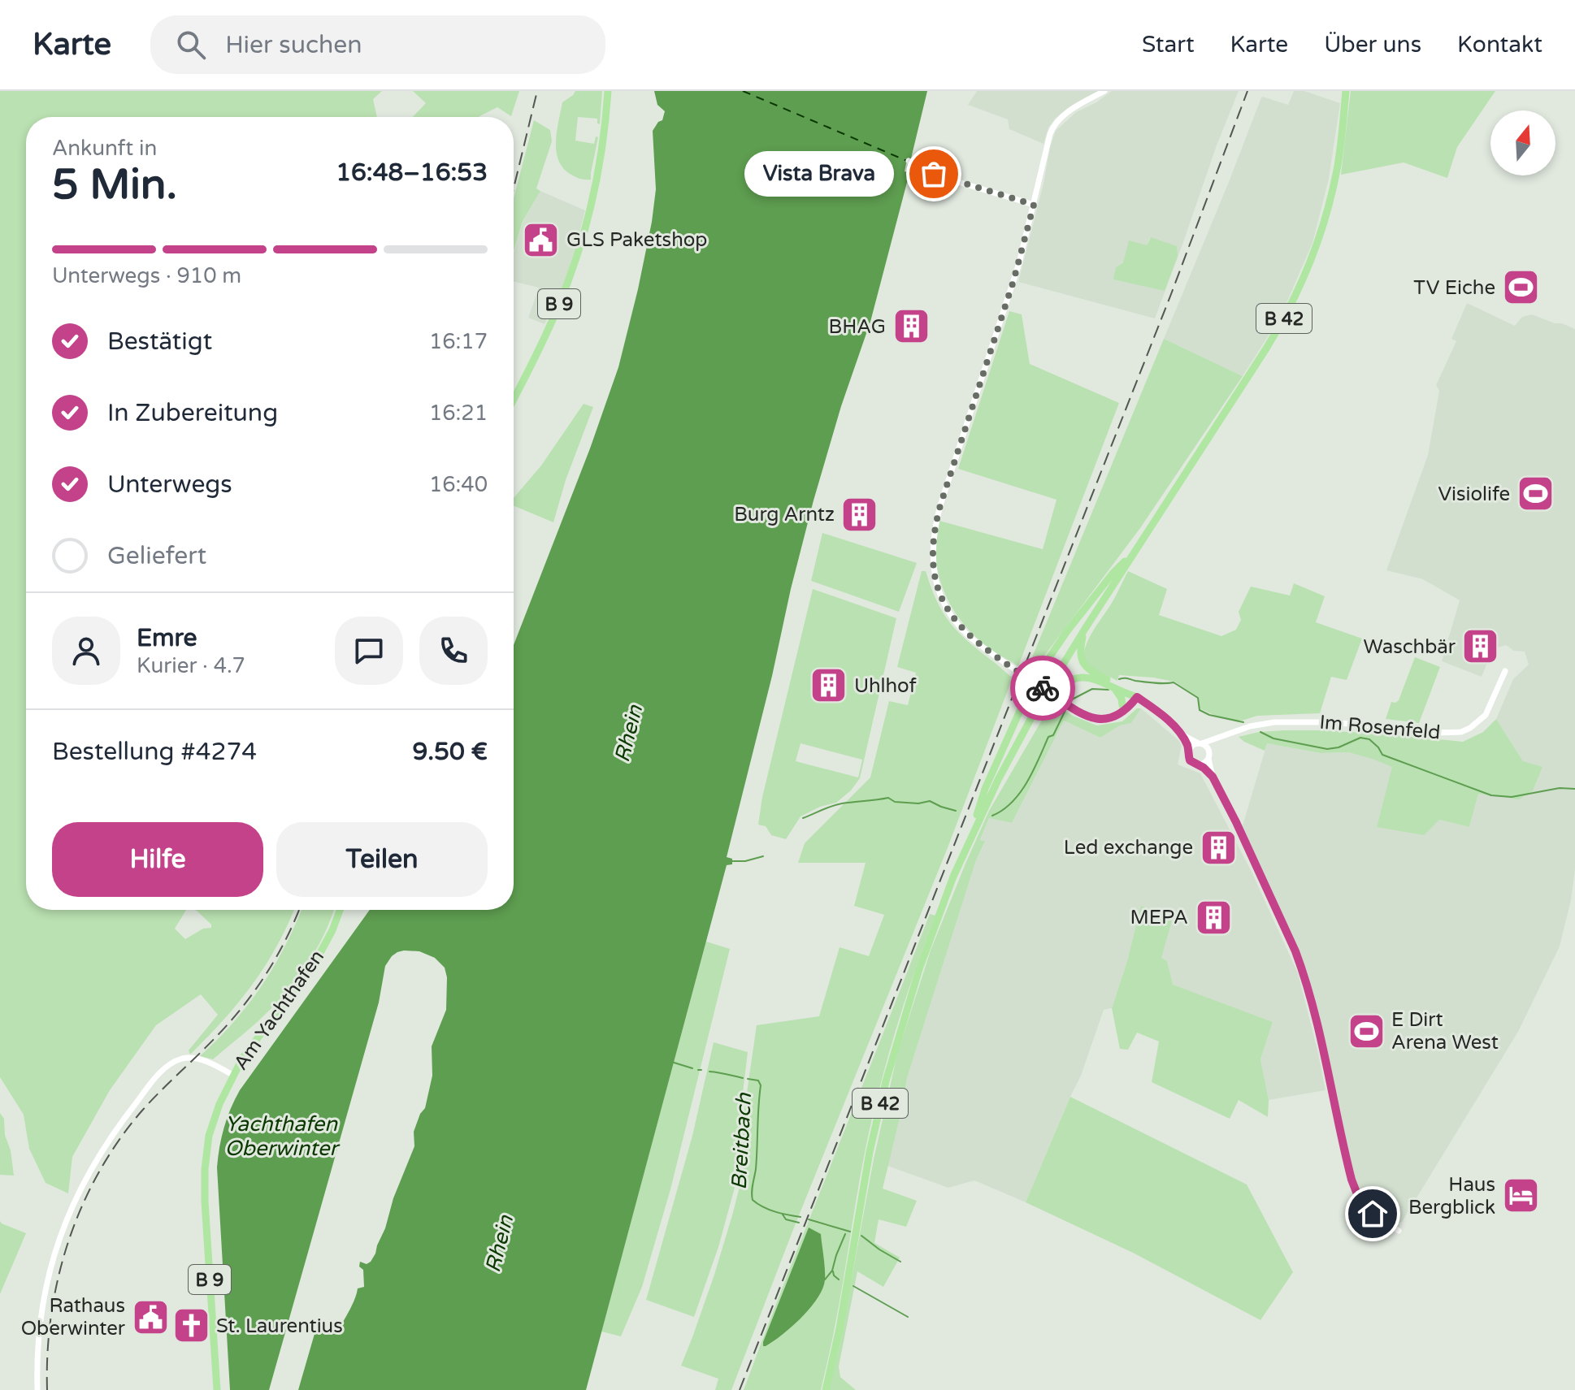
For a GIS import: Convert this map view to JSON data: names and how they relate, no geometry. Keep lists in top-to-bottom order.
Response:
{
  "streets": {
    "main road": ["B 9", "B 42", "Am Yachthafen"],
    "street": ["Im Rosenfeld"]
  },
  "water": ["Rhein", "Yachthafen Oberwinter", "Breitbach"],
  "places": {
    "other": ["Vista Brava"],
    "public building": ["GLS Paketshop", "Rathaus Oberwinter"],
    "sports": ["TV Eiche", "Visiolife", "E Dirt Arena West"],
    "building": [
      "BHAG",
      "Burg Arntz",
      "Waschbär",
      "Uhlhof",
      "Led exchange",
      "MEPA"
    ],
    "hotel": ["Haus Bergblick"],
    "church": ["St. Laurentius"]
  },
  "north": "top",
  "page": {
    "header": "Karte",
    "search": "Hier suchen",
    "nav": [
      "Start",
      "Karte",
      "Über uns",
      "Kontakt"
    ],
    "heading": ["5 Min.", "Ankunft in", "16:48–16:53"],
    "panel": [
      "Emre",
      "Kurier · 4.7",
      "Bestellung #4274",
      "9.50 €"
    ],
    "bubble": "Vista Brava",
    "bar": "Unterwegs · 910 m",
    "list": [
      ["Bestätigt", "16:17"],
      ["In Zubereitung", "16:21"],
      ["Unterwegs", "16:40"],
      "Geliefert"
    ],
    "buttons": ["Hilfe", "Teilen"]
  }
}
